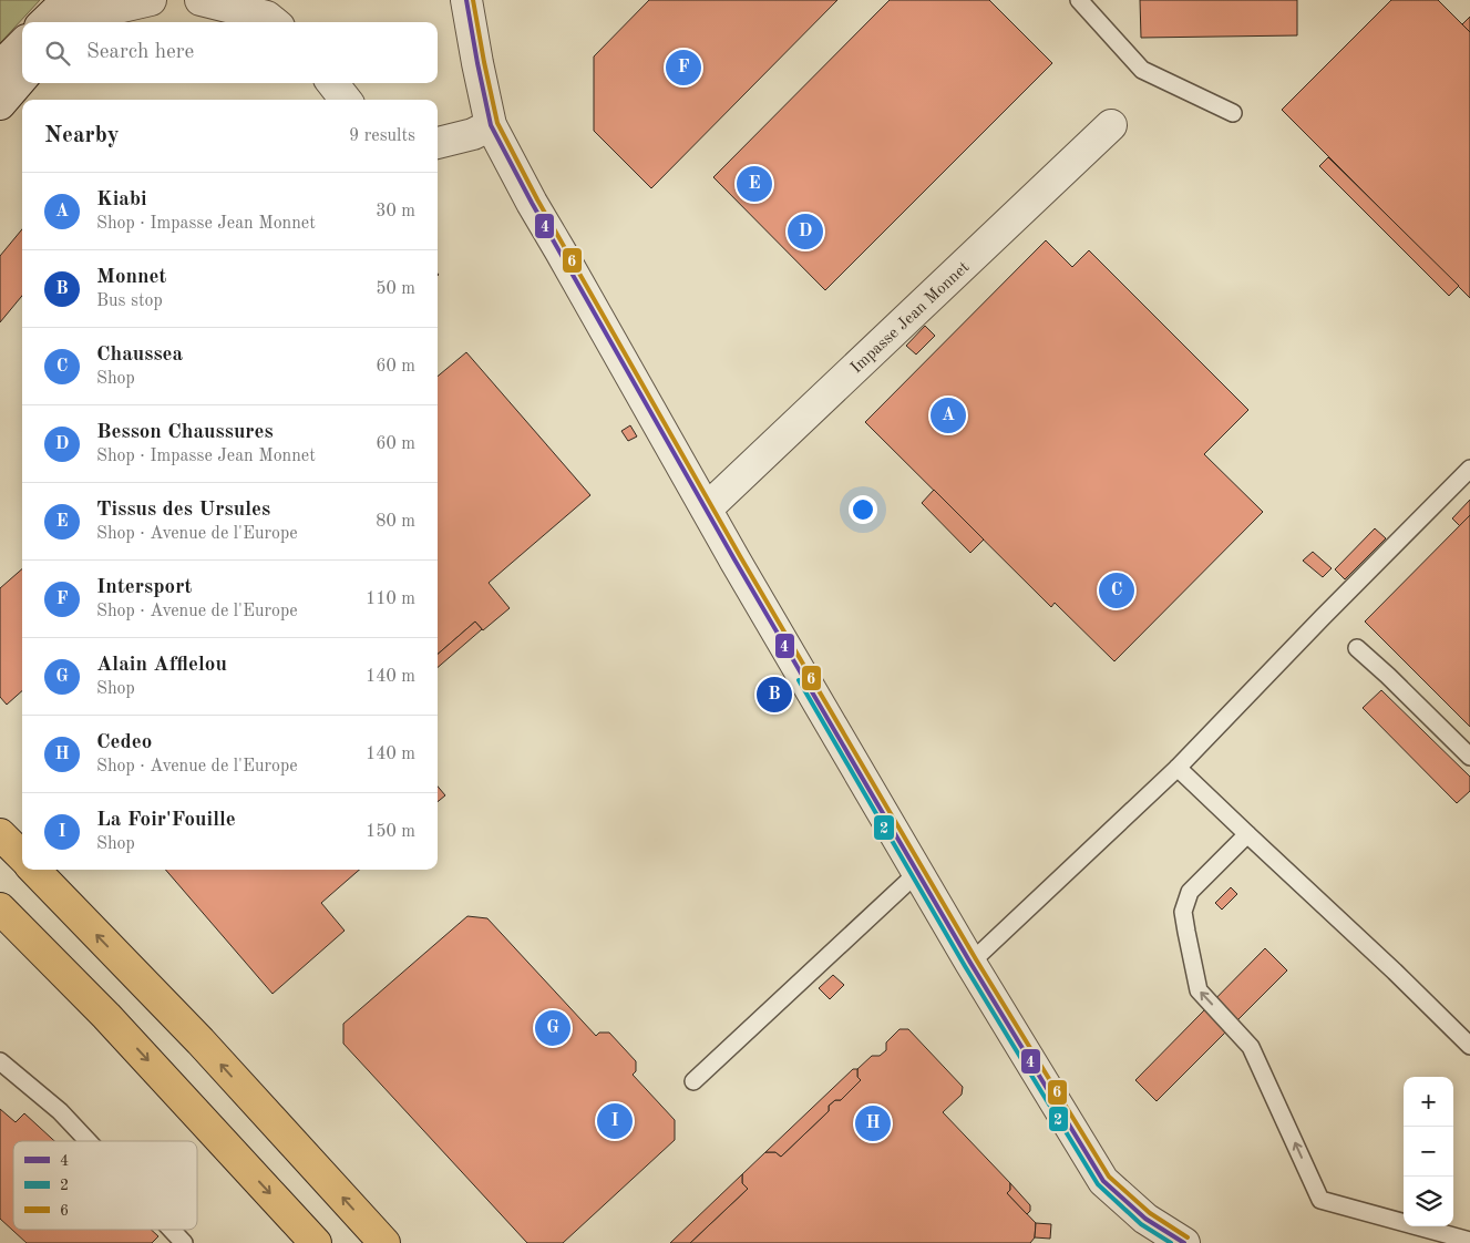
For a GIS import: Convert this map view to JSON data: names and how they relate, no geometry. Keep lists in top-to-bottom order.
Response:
{
  "streets": {
    "street": ["Impasse Jean Monnet"]
  },
  "lines": ["transit line 4", "transit line 6", "transit line 2"],
  "legend": ["4", "2", "6"],
  "page": {
    "search": "Search here",
    "pins": [
      "F",
      "E",
      "D",
      "A",
      "C",
      "B",
      "G",
      "I",
      "H"
    ],
    "heading": ["Nearby", "9 results"],
    "list": [
      {
        "mark": "A",
        "name": "Kiabi",
        "note": "Shop · Impasse Jean Monnet",
        "value": "30 m"
      },
      {
        "mark": "B",
        "name": "Monnet",
        "note": "Bus stop",
        "value": "50 m"
      },
      {
        "mark": "C",
        "name": "Chaussea",
        "note": "Shop",
        "value": "60 m"
      },
      {
        "mark": "D",
        "name": "Besson Chaussures",
        "note": "Shop · Impasse Jean Monnet",
        "value": "60 m"
      },
      {
        "mark": "E",
        "name": "Tissus des Ursules",
        "note": "Shop · Avenue de l'Europe",
        "value": "80 m"
      },
      {
        "mark": "F",
        "name": "Intersport",
        "note": "Shop · Avenue de l'Europe",
        "value": "110 m"
      },
      {
        "mark": "G",
        "name": "Alain Afflelou",
        "note": "Shop",
        "value": "140 m"
      },
      {
        "mark": "H",
        "name": "Cedeo",
        "note": "Shop · Avenue de l'Europe",
        "value": "140 m"
      },
      {
        "mark": "I",
        "name": "La Foir'Fouille",
        "note": "Shop",
        "value": "150 m"
      }
    ],
    "map_buttons": ["+", "−"]
  }
}
